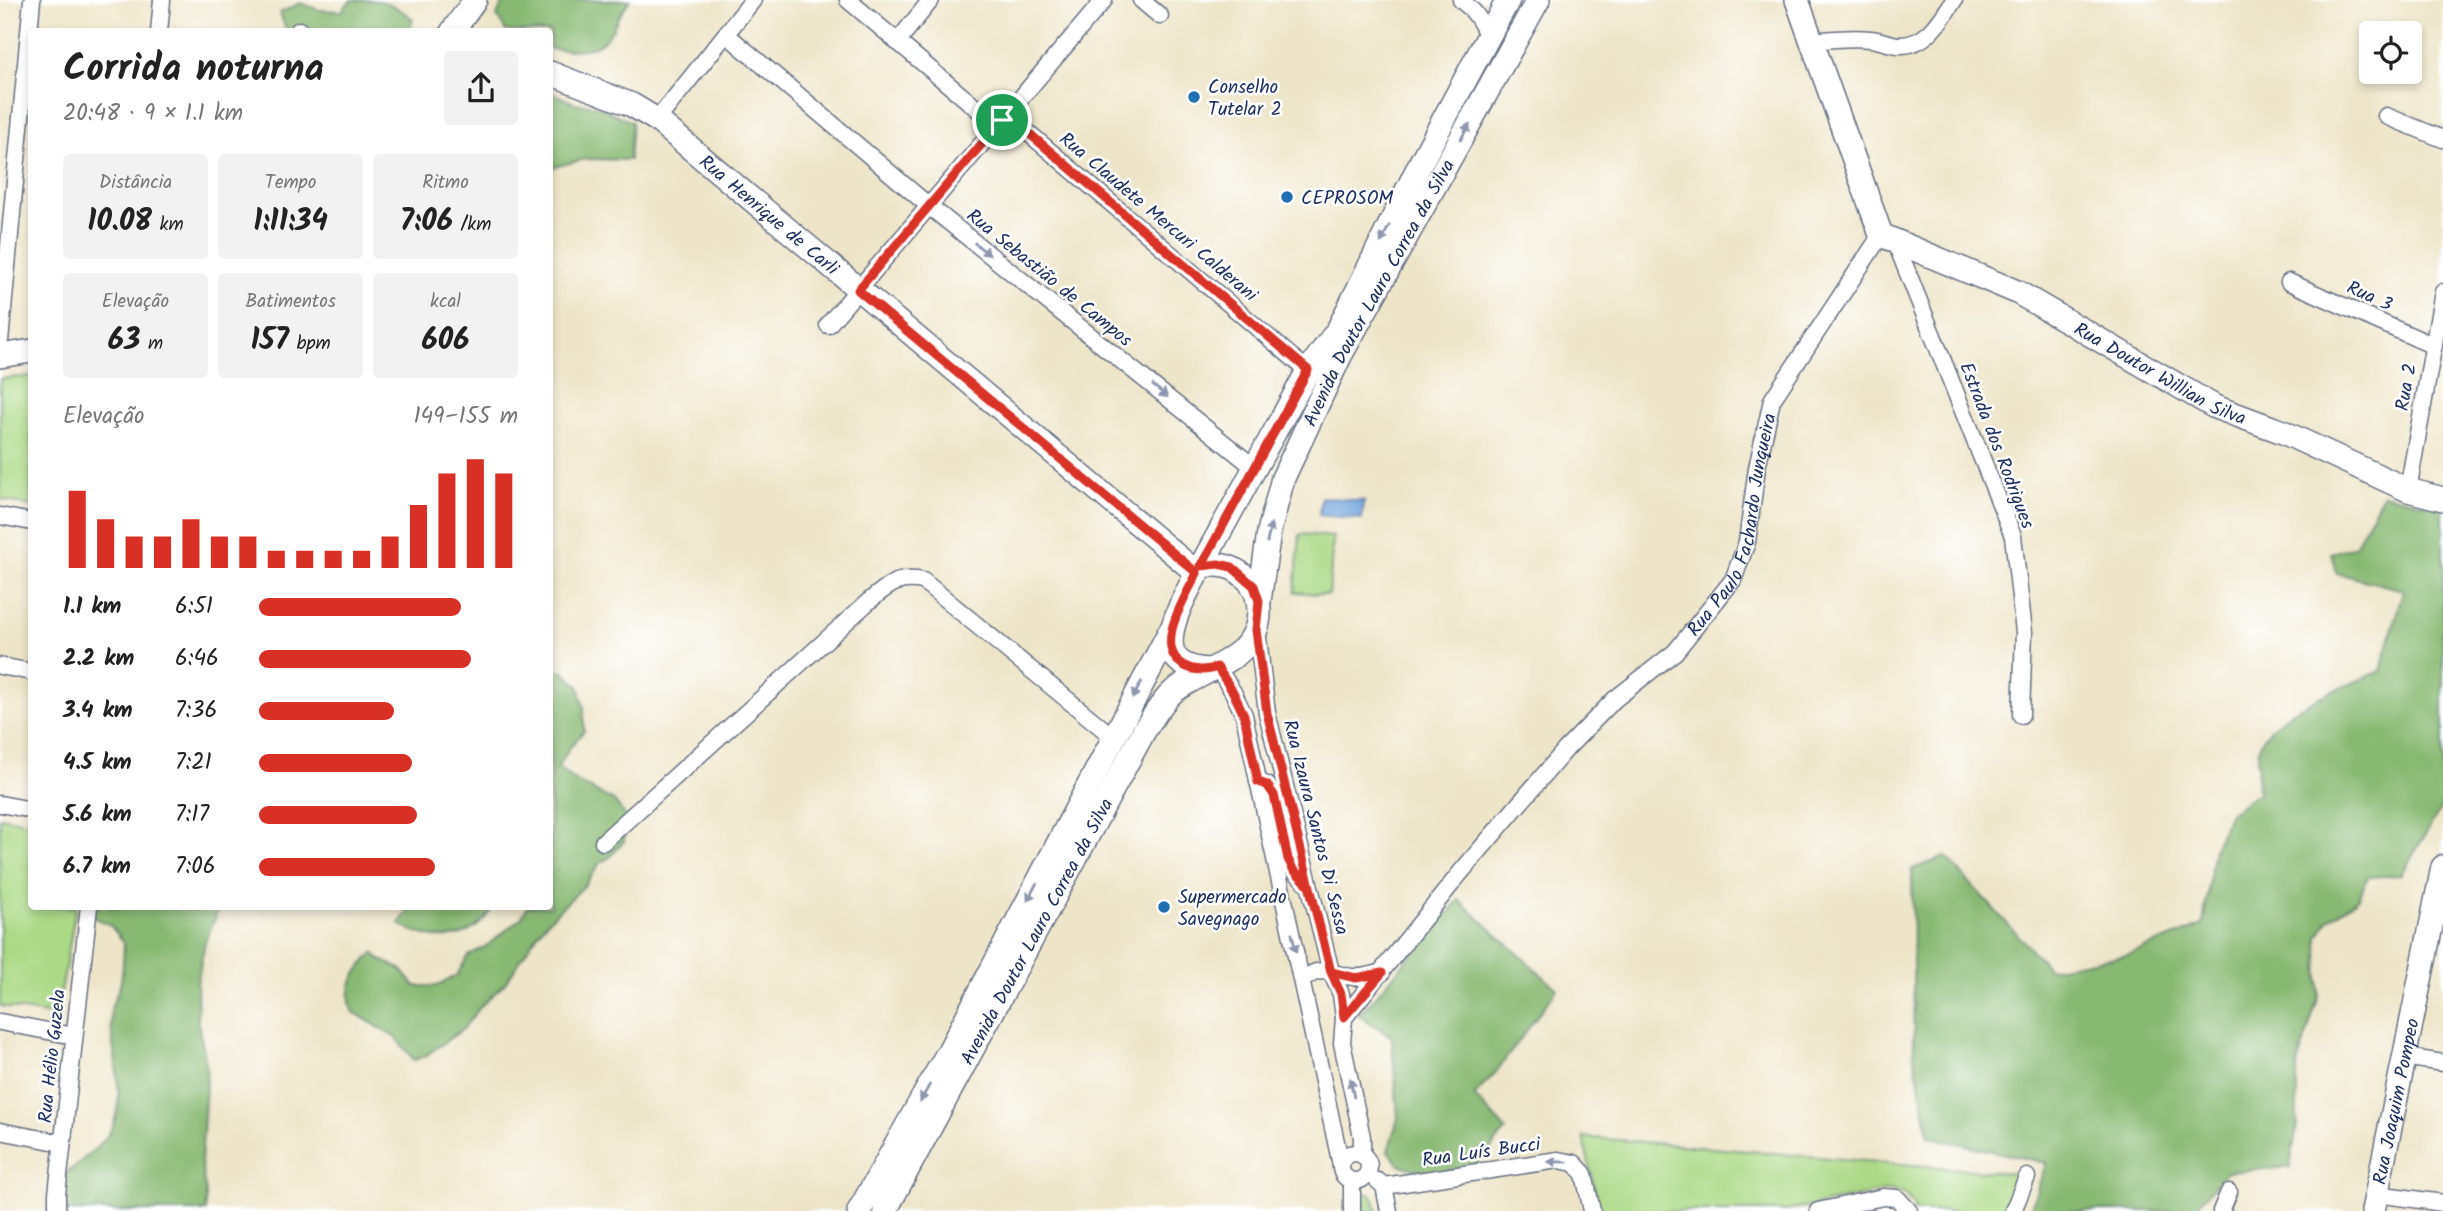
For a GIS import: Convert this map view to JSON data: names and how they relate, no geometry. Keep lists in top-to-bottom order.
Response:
{
  "streets": {
    "main road": [
      "Rua Henrique de Carli",
      "Avenida Doutor Lauro Correa da Silva",
      "Rua Doutor Willian Silva",
      "Rua Joaquim Pompeo"
    ],
    "street": [
      "Rua Claudete Mercuri Calderani",
      "Rua Sebastião de Campos",
      "Rua 3",
      "Rua 2",
      "Estrada dos Rodrigues",
      "Rua Paulo Fachardo Junqueira",
      "Rua Izaura Santos Di Sessa",
      "Rua Hélio Guzela",
      "Rua Luís Bucci"
    ]
  },
  "crossings": [
    ["Rua Henrique de Carli", "Avenida Doutor Lauro Correa da Silva"],
    ["Rua Henrique de Carli", "Rua Izaura Santos Di Sessa"],
    ["Rua Claudete Mercuri Calderani", "Avenida Doutor Lauro Correa da Silva"],
    ["Rua Sebastião de Campos", "Avenida Doutor Lauro Correa da Silva"],
    ["Avenida Doutor Lauro Correa da Silva", "Rua Izaura Santos Di Sessa"],
    ["Rua 3", "Rua 2"],
    ["Rua Doutor Willian Silva", "Rua 2"],
    ["Rua Doutor Willian Silva", "Estrada dos Rodrigues"],
    ["Rua Doutor Willian Silva", "Rua Paulo Fachardo Junqueira"],
    ["Estrada dos Rodrigues", "Rua Paulo Fachardo Junqueira"],
    ["Rua Paulo Fachardo Junqueira", "Rua Izaura Santos Di Sessa"]
  ],
  "one_way": ["Rua Sebastião de Campos", "Rua Luís Bucci"],
  "places": ["Conselho Tutelar 2", "CEPROSOM", "Supermercado Savegnago"],
  "page": {
    "heading": ["Corrida noturna", "20:48 · 9 × 1.1 km"],
    "stats": [
      ["Distância", "10.08 km"],
      ["Tempo", "1:11:34"],
      ["Ritmo", "7:06 /km"],
      ["Elevação", "63 m"],
      ["Batimentos", "157 bpm"],
      ["kcal", "606"]
    ],
    "chart": ["Elevação", "149–155 m"],
    "list": [
      {
        "name": "1.1 km",
        "note": "6:51"
      },
      {
        "name": "2.2 km",
        "note": "6:46"
      },
      {
        "name": "3.4 km",
        "note": "7:36"
      },
      {
        "name": "4.5 km",
        "note": "7:21"
      },
      {
        "name": "5.6 km",
        "note": "7:17"
      },
      {
        "name": "6.7 km",
        "note": "7:06"
      }
    ]
  }
}
